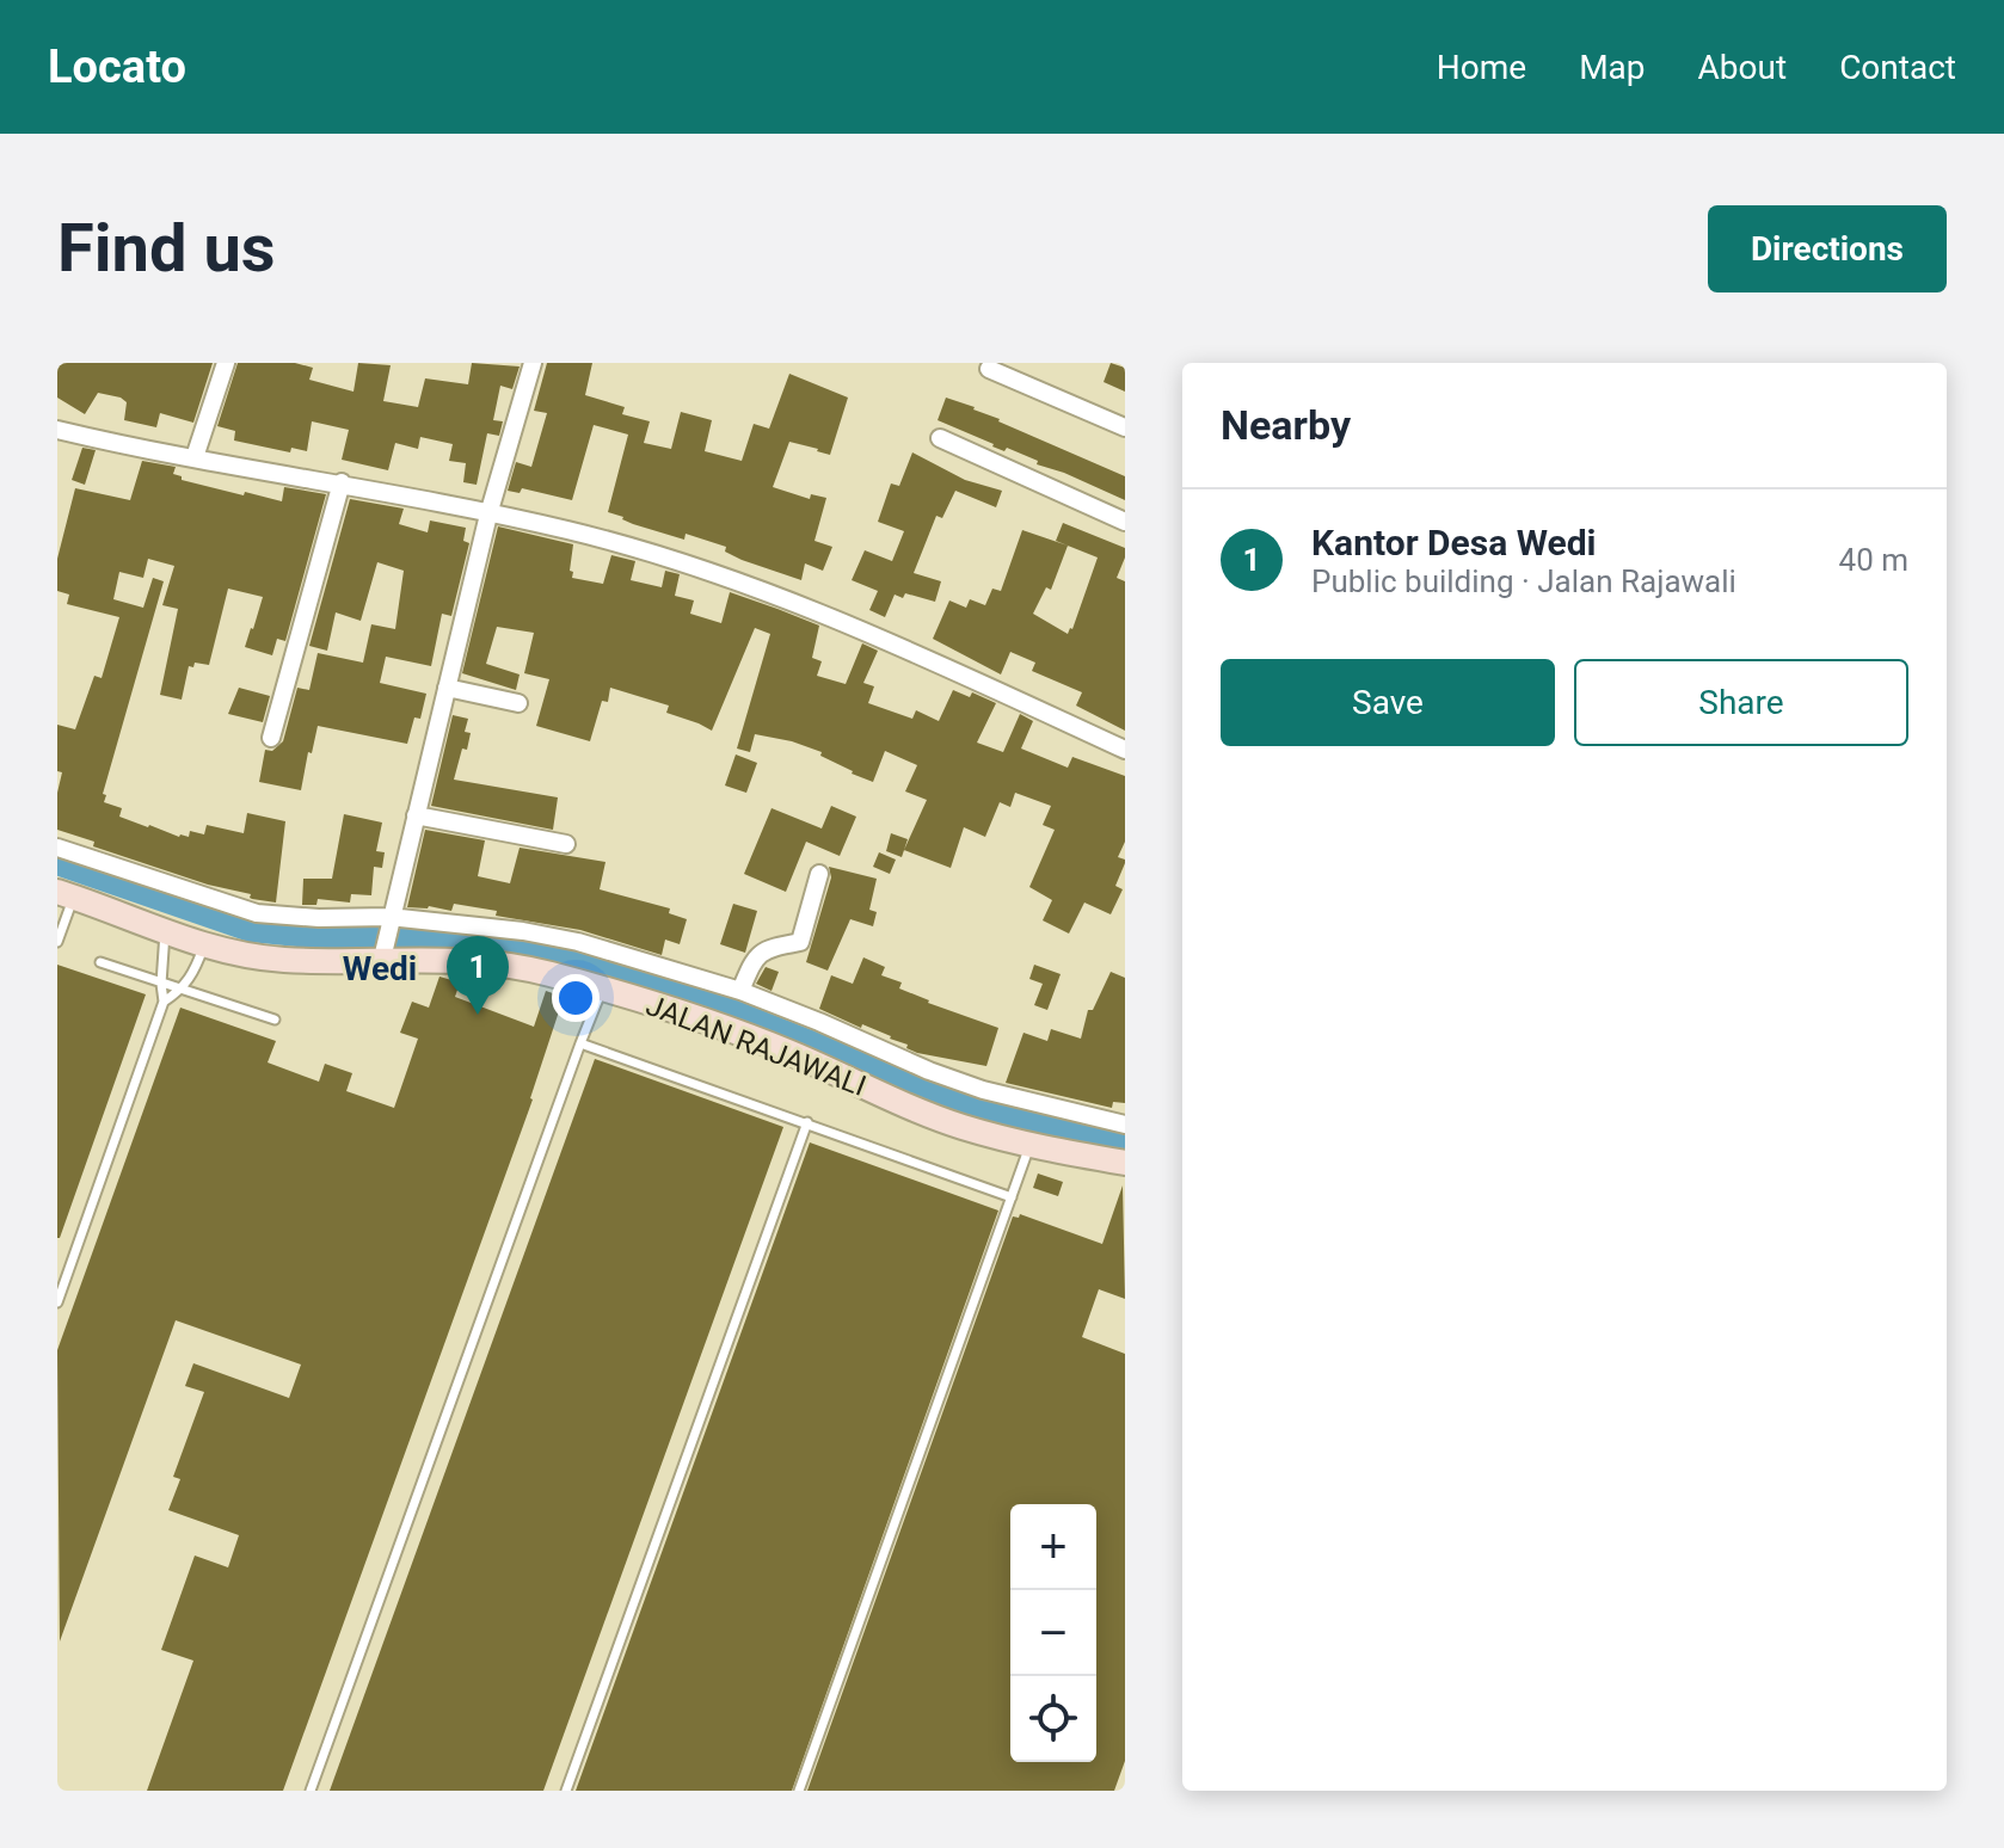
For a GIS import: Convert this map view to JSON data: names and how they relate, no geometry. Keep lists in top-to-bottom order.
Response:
{
  "streets": {
    "street": ["JALAN RAJAWALI"]
  },
  "districts": ["Wedi"],
  "page": {
    "header": "Locato",
    "nav": [
      "Home",
      "Map",
      "About",
      "Contact"
    ],
    "buttons": [
      "Directions",
      ["Save", "Share"]
    ],
    "title": "Find us",
    "heading": "Nearby",
    "list": [
      {
        "mark": "1",
        "name": "Kantor Desa Wedi",
        "note": "Public building · Jalan Rajawali",
        "value": "40 m"
      }
    ],
    "pins": "1",
    "map_buttons": ["+", "−"]
  }
}
